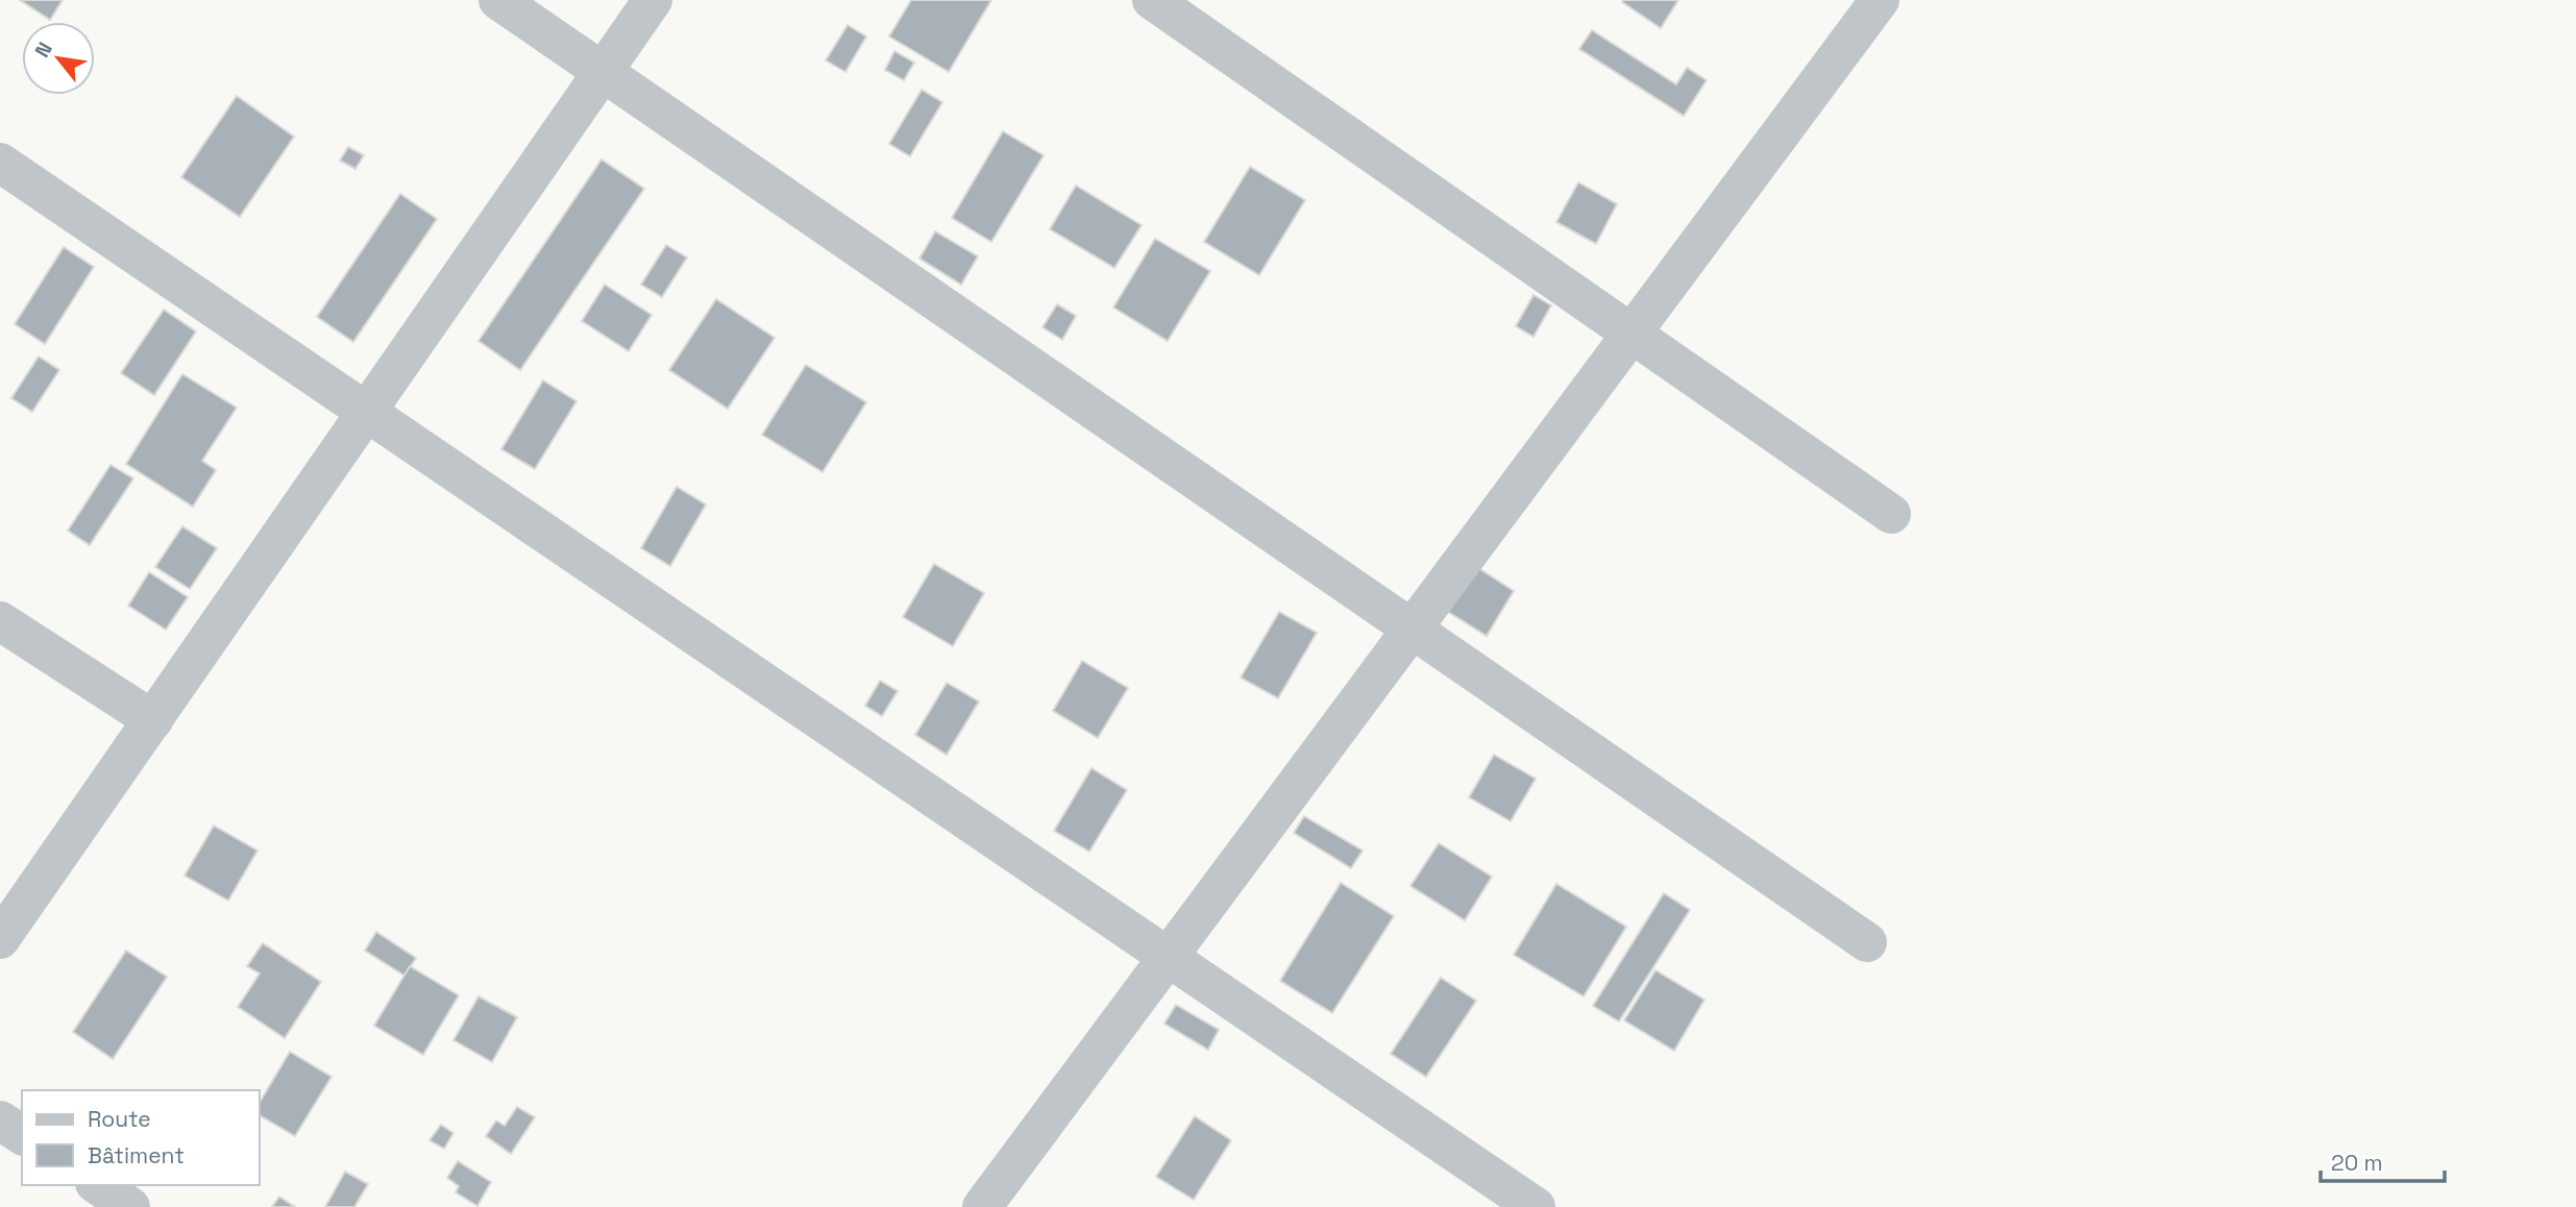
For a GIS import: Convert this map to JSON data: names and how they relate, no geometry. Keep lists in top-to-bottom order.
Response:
{
  "legend": ["Route", "Bâtiment"],
  "scale_bar": "20 m",
  "north": "top left"
}
